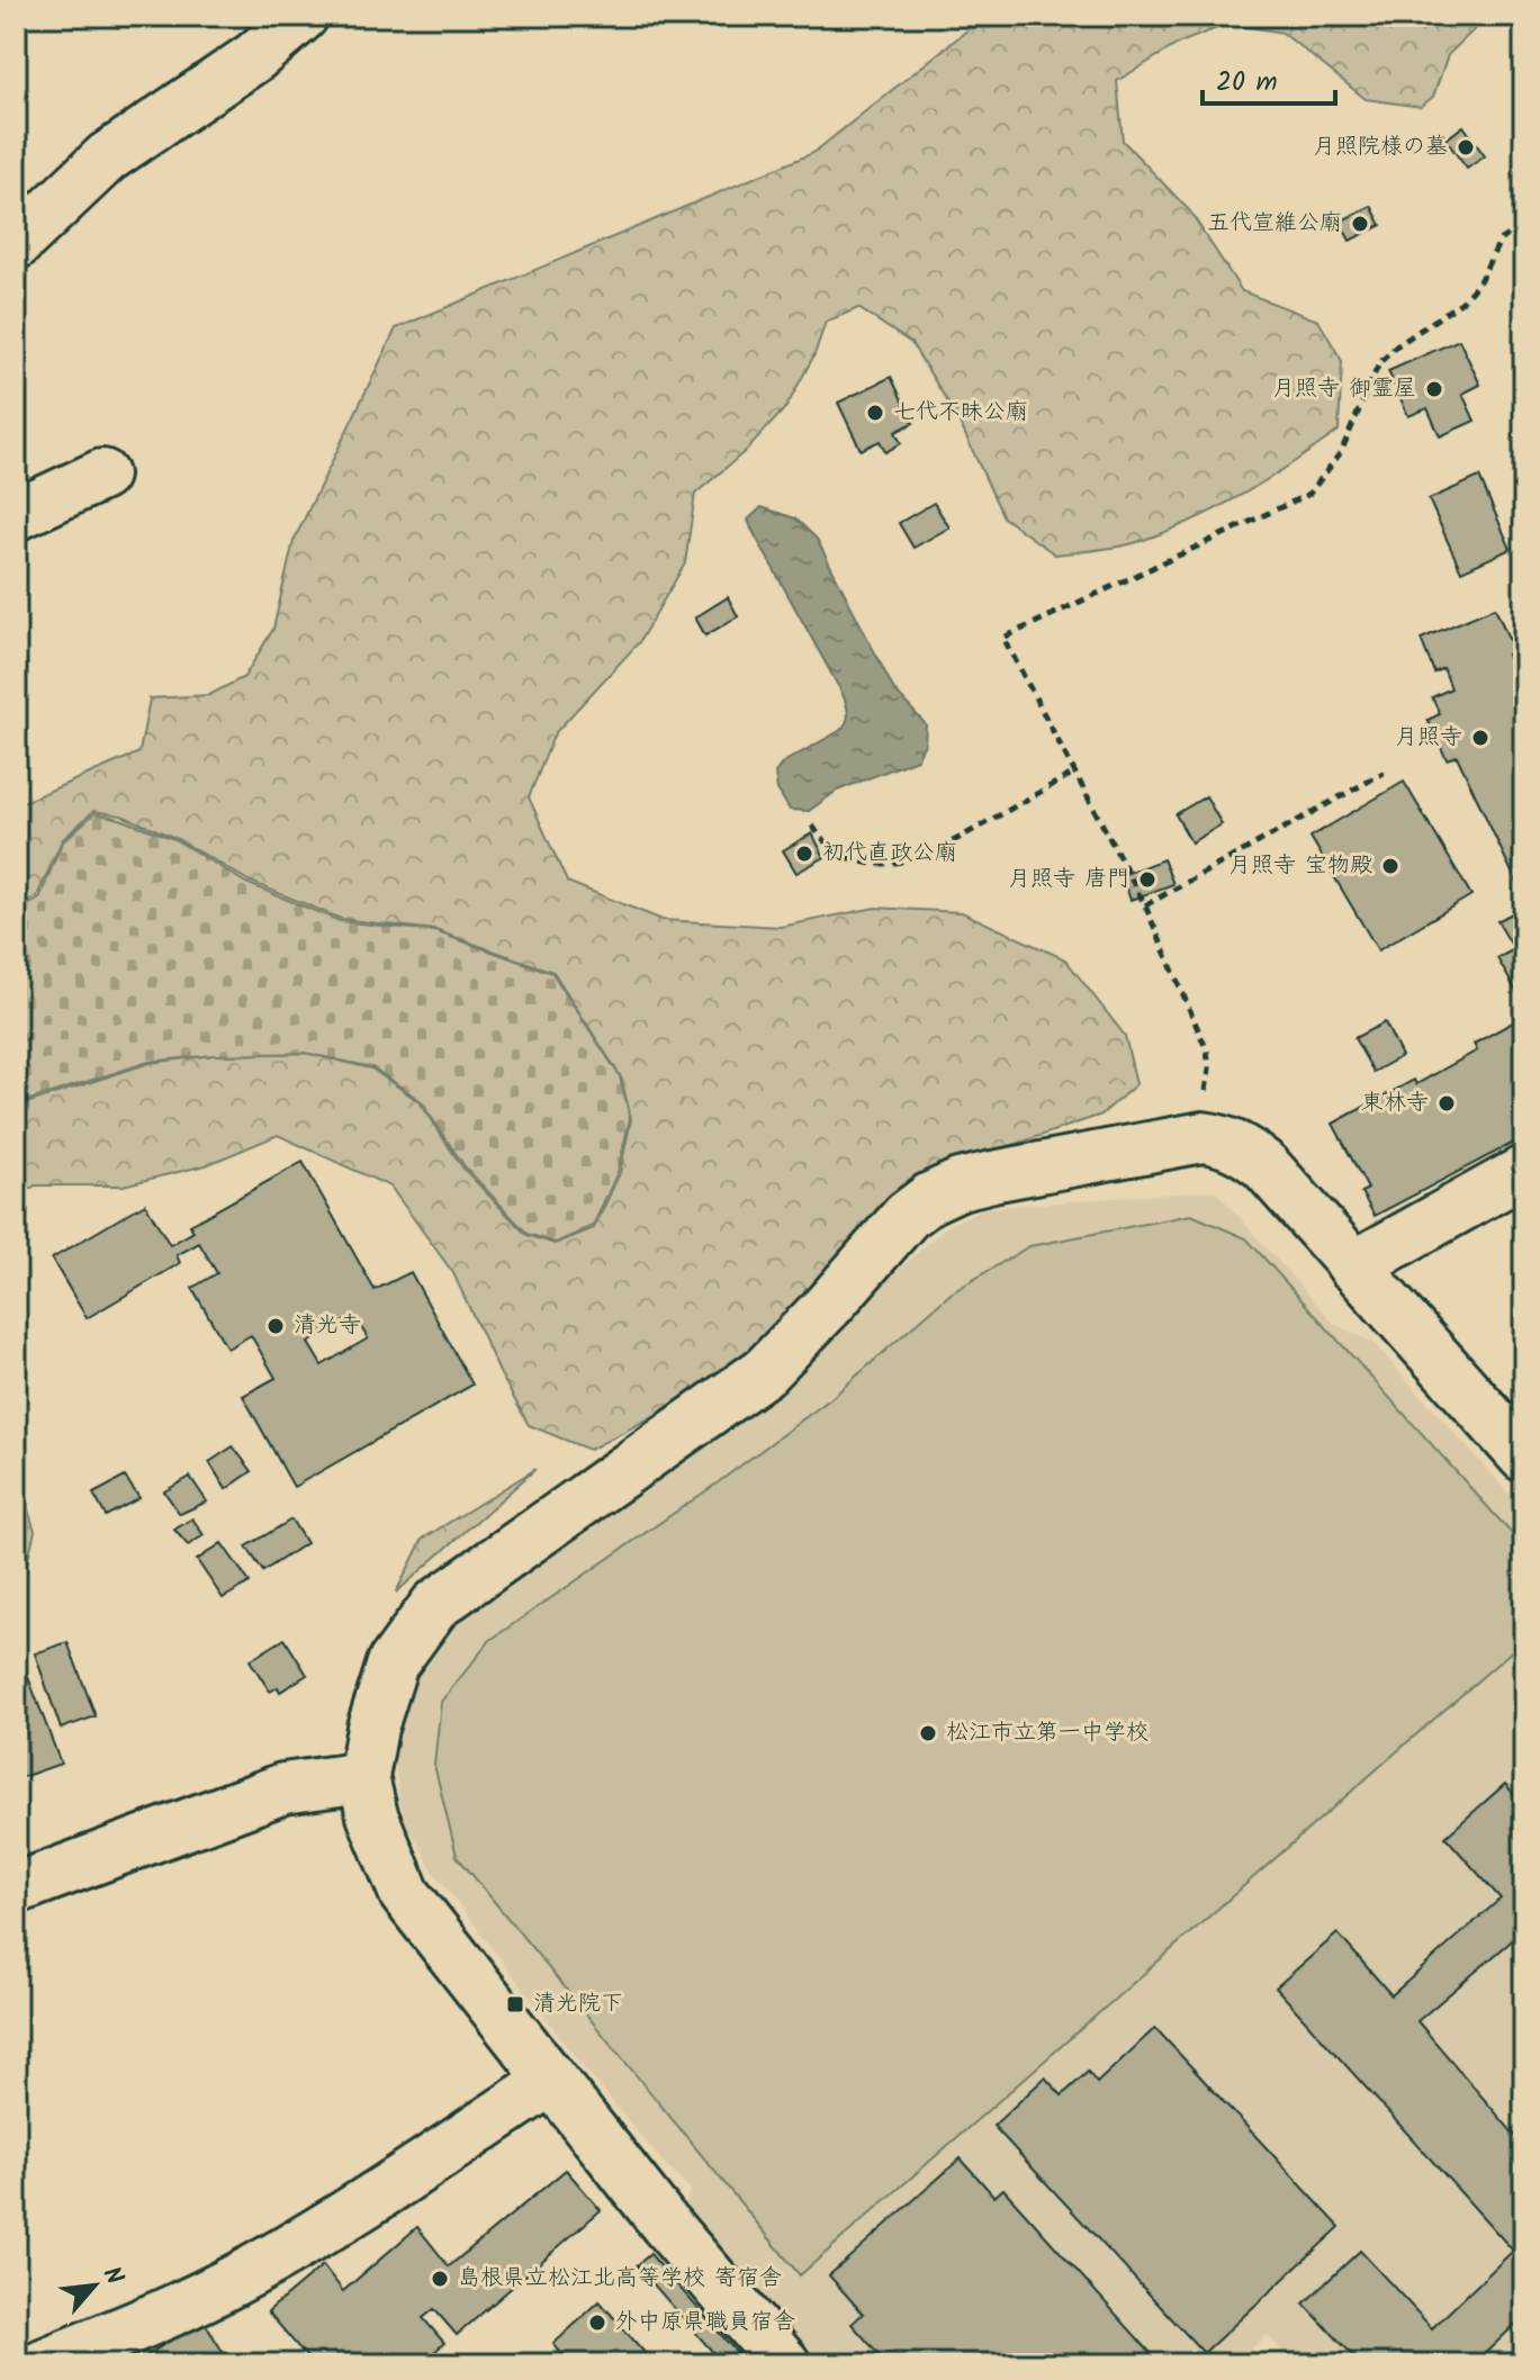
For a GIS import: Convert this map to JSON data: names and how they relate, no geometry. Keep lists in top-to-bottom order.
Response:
{
  "places": {
    "other": [
      "月照院様の墓",
      "五代宣維公廟",
      "月照寺 御霊屋",
      "七代不昧公廟",
      "月照寺",
      "初代直政公廟",
      "月照寺 宝物殿",
      "月照寺 唐門",
      "東林寺",
      "清光寺",
      "松江市立第一中学校",
      "島根県立松江北高等学校 寄宿舎",
      "外中原県職員宿舎"
    ],
    "transit": ["清光院下"]
  },
  "scale_bar": "20 m",
  "north": "top right"
}
